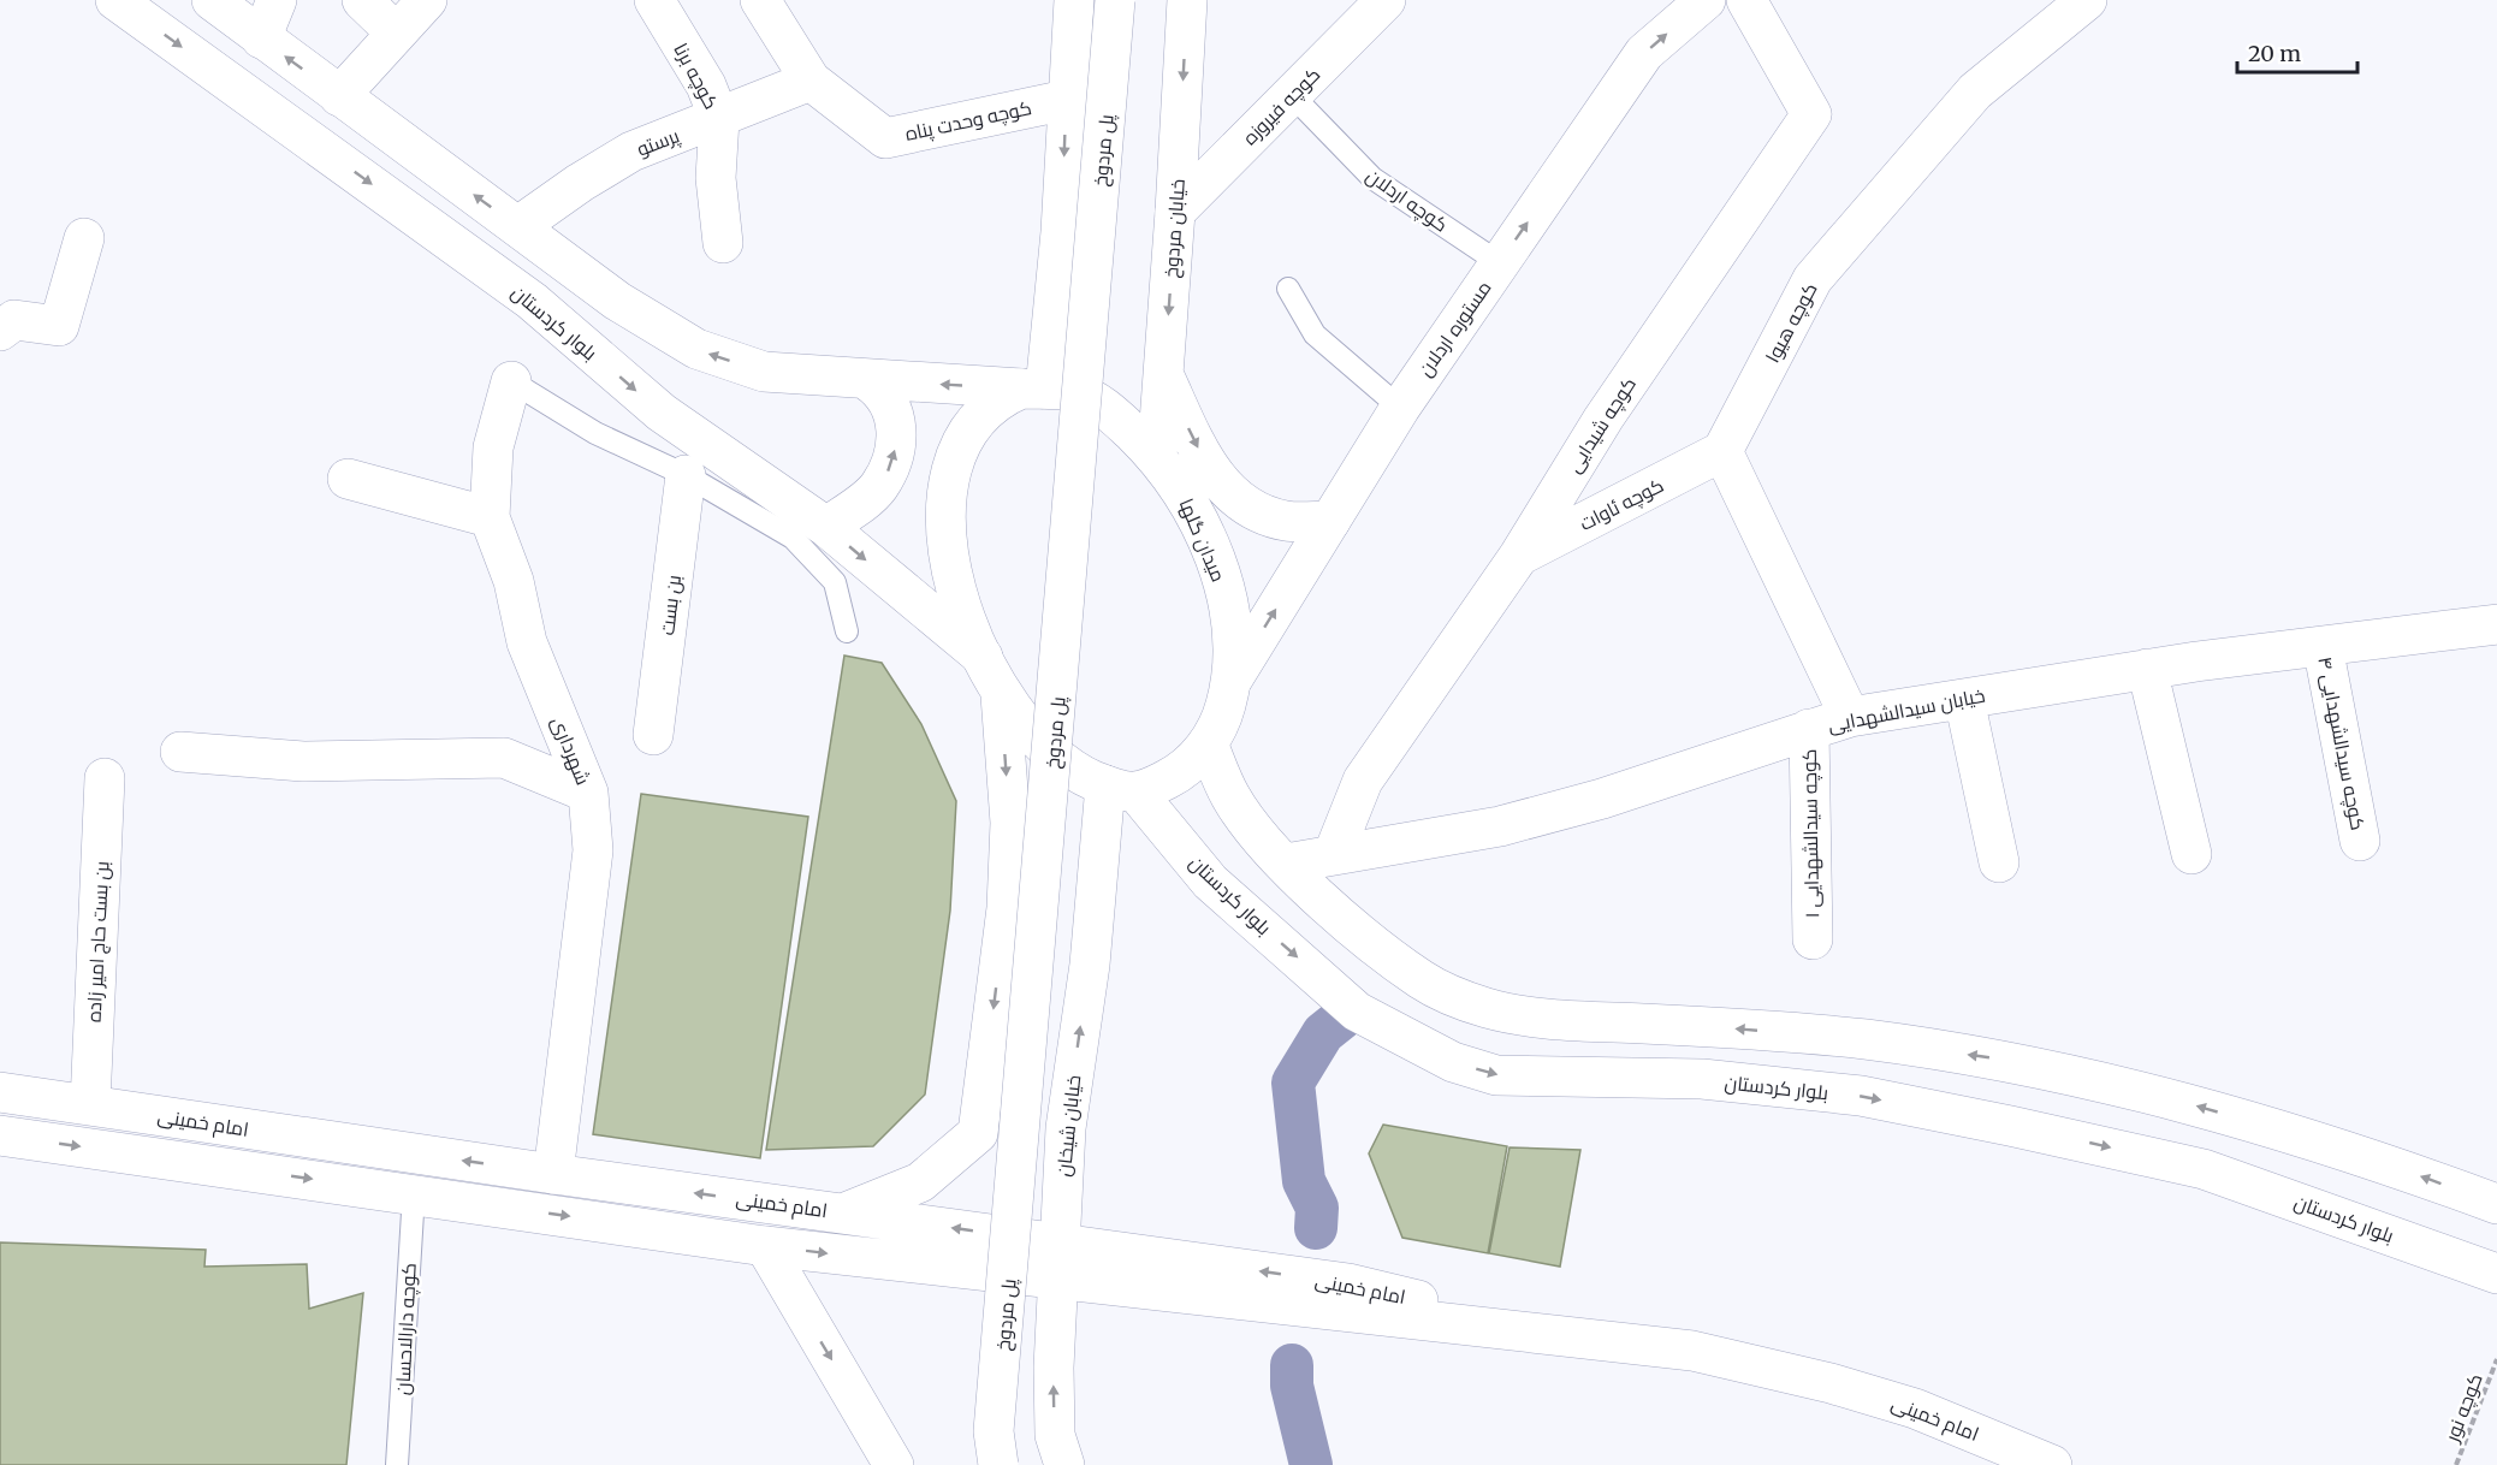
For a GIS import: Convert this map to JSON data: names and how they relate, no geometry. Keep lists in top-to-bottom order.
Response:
{
  "streets": {
    "main road": [
      "کوچه برنا",
      "کوچه فیروزه",
      "کوچه وحدت پناه",
      "پرستو",
      "پل مردوخ",
      "خیابان مردوخ",
      "بلوار کردستان",
      "کوچه هیوا",
      "مستوره اردلان",
      "کوچه شیدایی",
      "کوچه ئاوات",
      "میدان گلها",
      "بن بست",
      "خیابان سیدالشهدایی",
      "کوچه سیدالشهدایی ۴",
      "شهرداری",
      "کوچه سیدالشهدایی ۱",
      "بن بست حاج امیر زاده",
      "امام خمینی",
      "خیابان شیخان"
    ],
    "lane": ["کوچه اردلان", "کوچه دارالاحسان"],
    "path": ["کوچه نور"]
  },
  "crossings": [
    ["کوچه برنا", "پرستو"],
    ["کوچه فیروزه", "کوچه اردلان"],
    ["کوچه فیروزه", "خیابان مردوخ"],
    ["کوچه وحدت پناه", "پرستو"],
    ["کوچه اردلان", "مستوره اردلان"],
    ["خیابان مردوخ", "میدان گلها"],
    ["بلوار کردستان", "میدان گلها"],
    ["بلوار کردستان", "خیابان شیخان"],
    ["کوچه هیوا", "کوچه ئاوات"],
    ["مستوره اردلان", "میدان گلها"],
    ["کوچه شیدایی", "کوچه ئاوات"],
    ["کوچه شیدایی", "خیابان سیدالشهدایی"],
    ["میدان گلها", "خیابان شیخان"],
    ["خیابان سیدالشهدایی", "کوچه سیدالشهدایی ۴"],
    ["خیابان سیدالشهدایی", "کوچه سیدالشهدایی ۱"],
    ["شهرداری", "امام خمینی"],
    ["بن بست حاج امیر زاده", "امام خمینی"],
    ["امام خمینی", "خیابان شیخان"],
    ["امام خمینی", "کوچه دارالاحسان"]
  ],
  "one_way": ["مستوره اردلان", "خیابان شیخان"],
  "scale_bar": "20 m"
}
